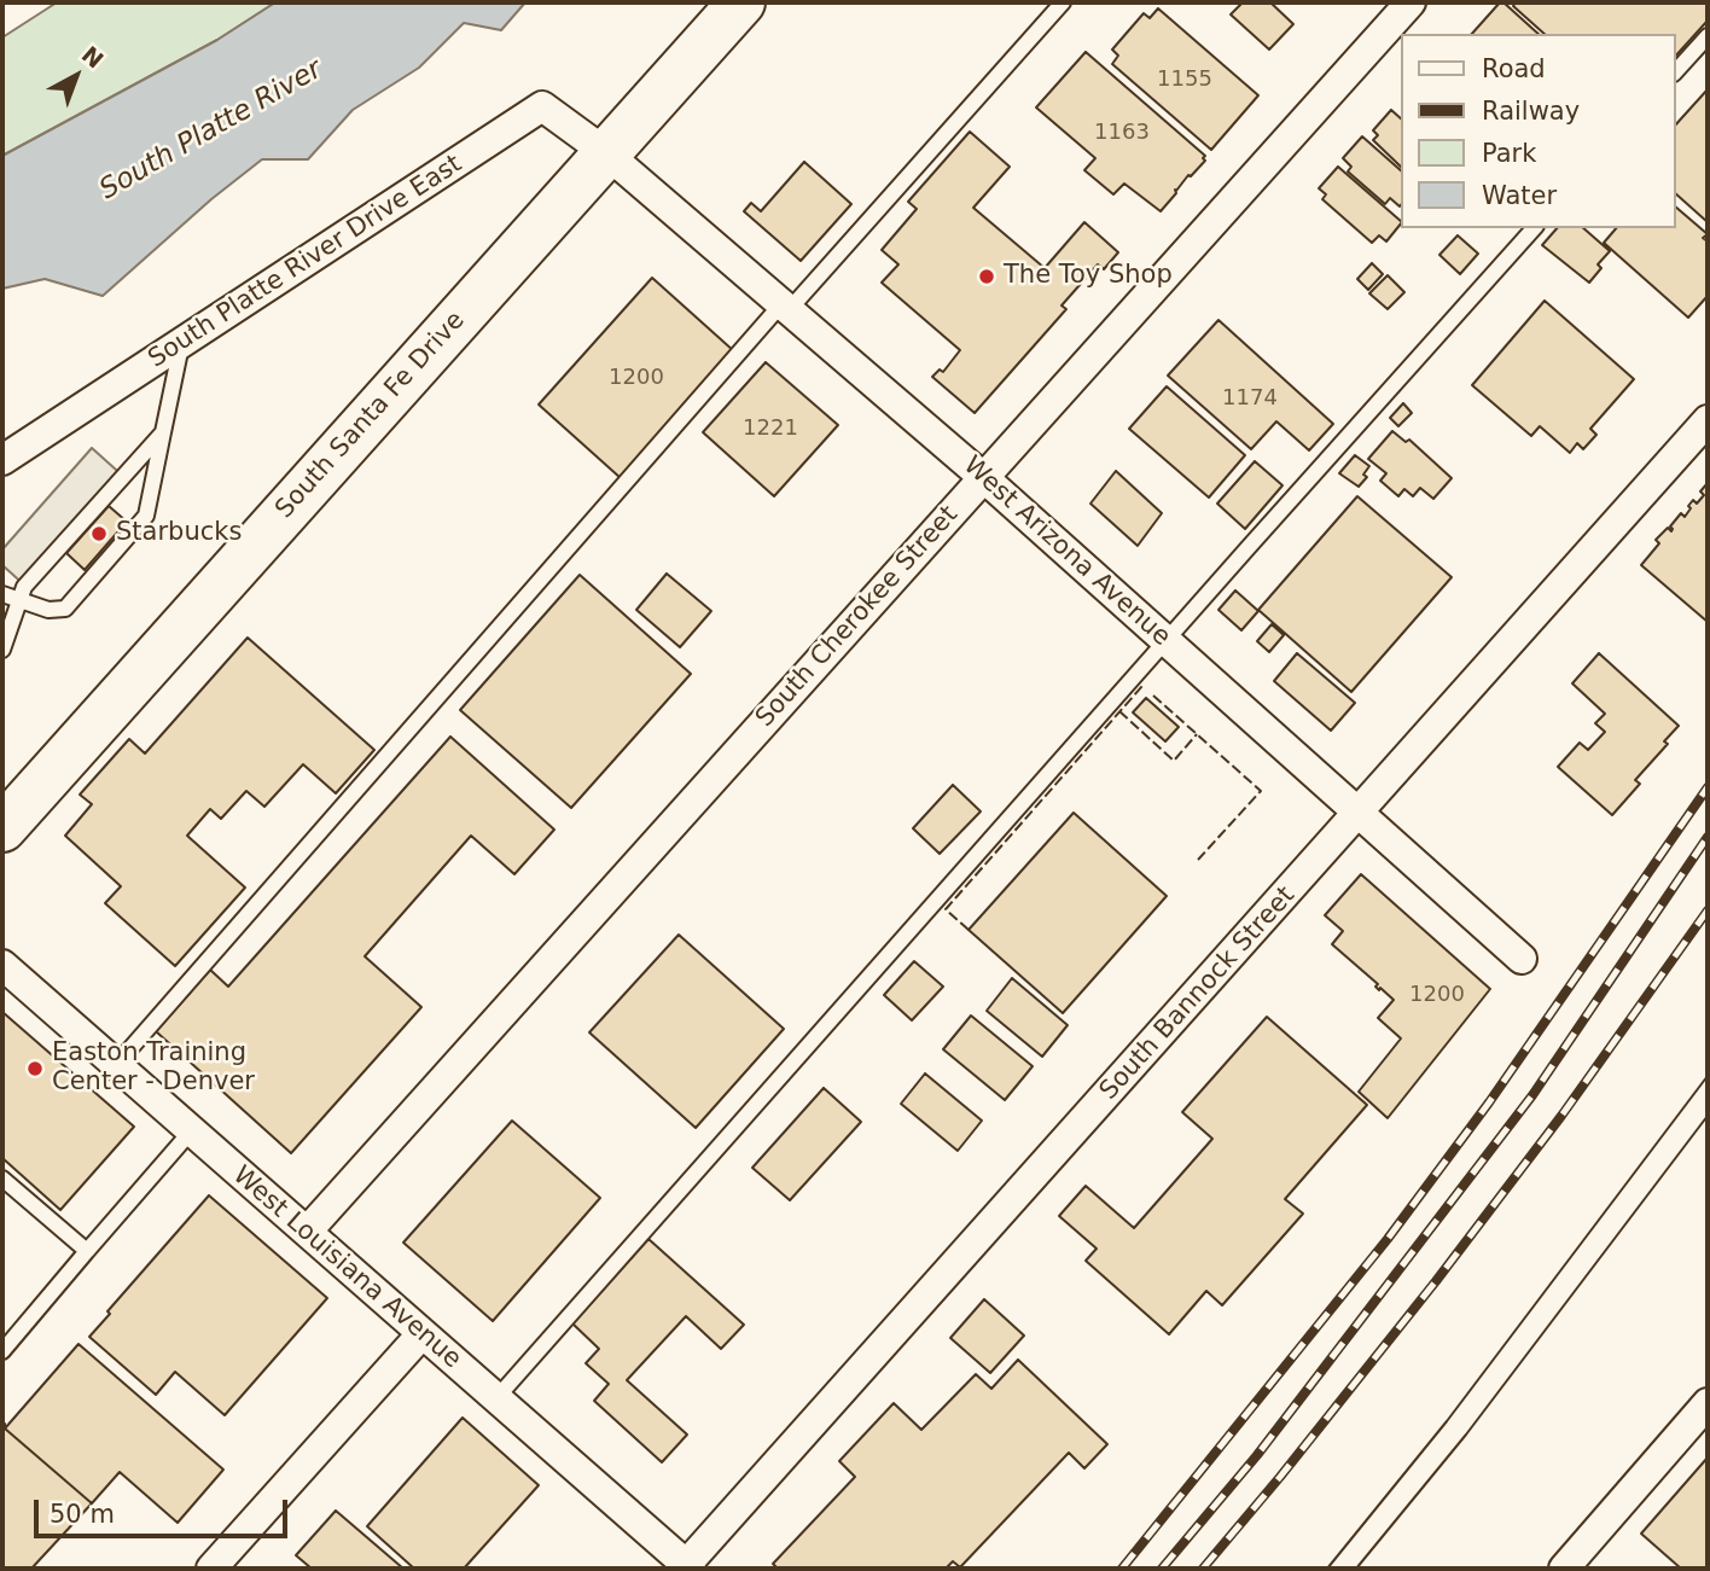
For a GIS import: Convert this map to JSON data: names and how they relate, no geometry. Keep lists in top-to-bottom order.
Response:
{
  "streets": {
    "highway": ["South Santa Fe Drive"],
    "street": [
      "South Platte River Drive East",
      "West Arizona Avenue",
      "South Cherokee Street",
      "South Bannock Street",
      "West Louisiana Avenue"
    ]
  },
  "crossings": [
    ["South Platte River Drive East", "South Santa Fe Drive"],
    ["South Platte River Drive East", "West Arizona Avenue"],
    ["South Santa Fe Drive", "West Arizona Avenue"],
    ["West Arizona Avenue", "South Cherokee Street"],
    ["West Arizona Avenue", "South Bannock Street"],
    ["South Cherokee Street", "West Louisiana Avenue"],
    ["South Bannock Street", "West Louisiana Avenue"]
  ],
  "water": ["South Platte River"],
  "places": ["The Toy Shop", "Starbucks", "Easton Training Center - Denver"],
  "house_numbers": [
    "1155",
    "1163",
    "1200",
    "1174",
    "1221",
    "1200"
  ],
  "legend": [
    "Road",
    "Railway",
    "Park",
    "Water"
  ],
  "scale_bar": "50 m",
  "north": "top right"
}
